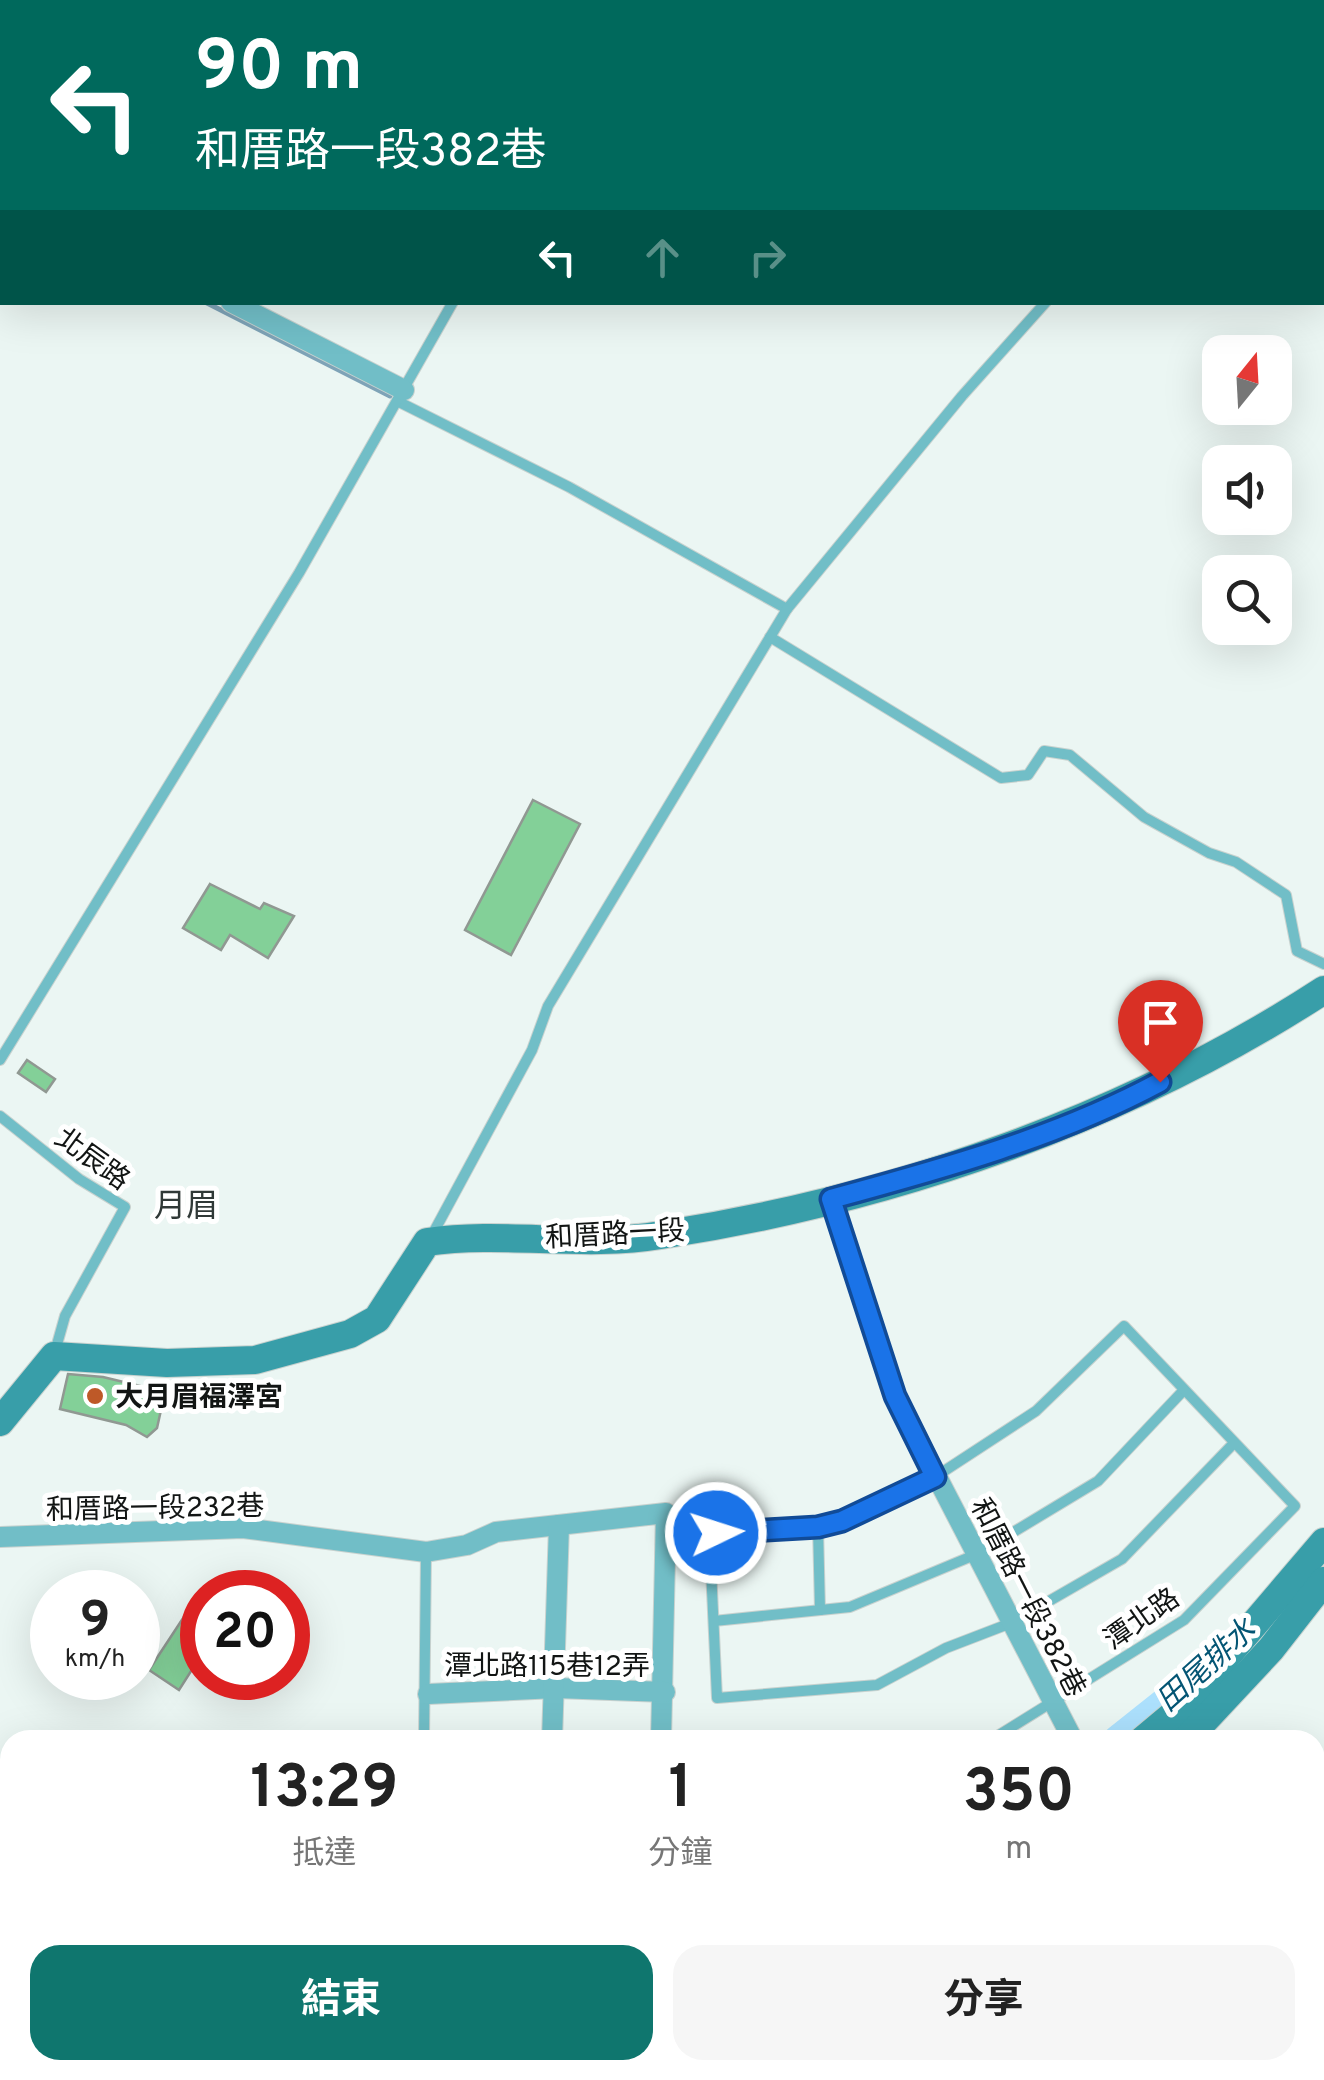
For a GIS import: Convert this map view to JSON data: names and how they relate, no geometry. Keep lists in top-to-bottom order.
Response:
{
  "streets": {
    "street": [
      "和厝路一段",
      "和厝路一段232巷",
      "和厝路一段382巷",
      "潭北路115巷12弄"
    ],
    "lane": ["北辰路", "潭北路"]
  },
  "crossings": [
    ["和厝路一段", "和厝路一段382巷"],
    ["和厝路一段232巷", "潭北路115巷12弄"],
    ["和厝路一段382巷", "潭北路"]
  ],
  "districts": ["月眉"],
  "water": ["田尾排水"],
  "places": ["大月眉福澤宮"],
  "north": "top",
  "page": {
    "turn": ["90 m", "和厝路一段382巷"],
    "speed": "9 km/h",
    "limit": "20",
    "eta": [
      "13:29",
      "抵達",
      "1",
      "分鐘",
      "350",
      "m"
    ],
    "buttons": ["結束", "分享"]
  }
}
